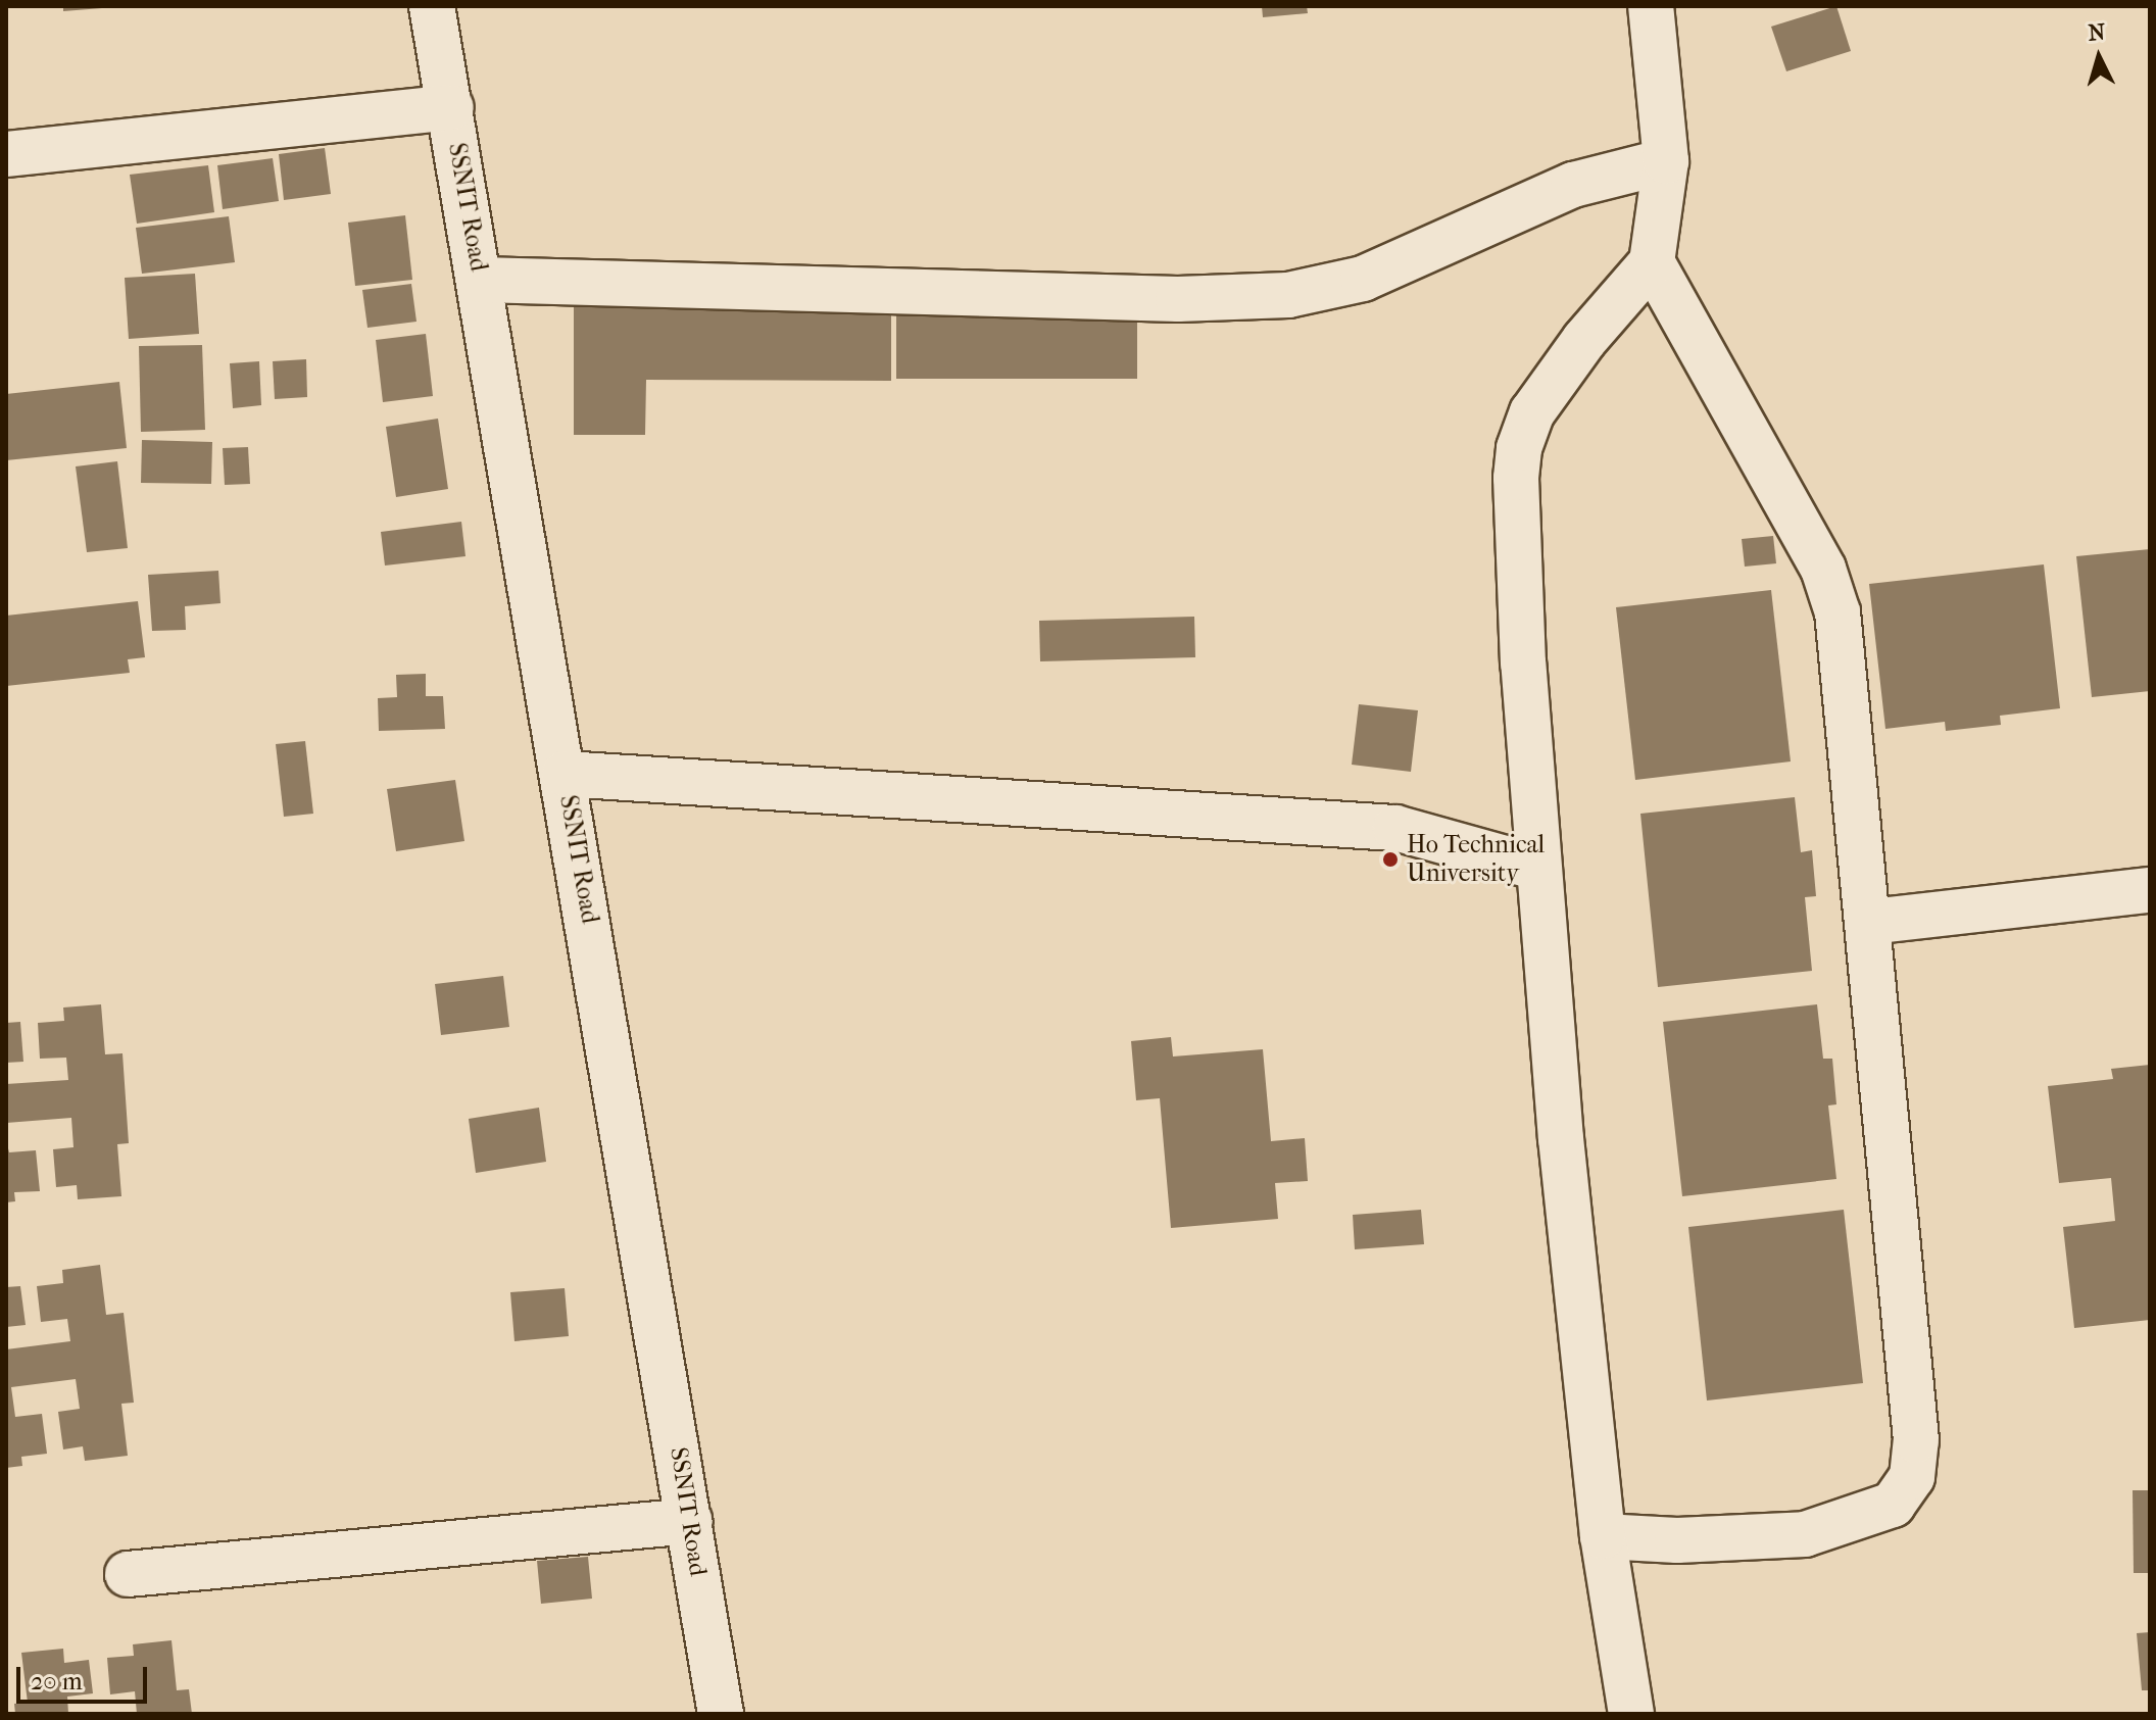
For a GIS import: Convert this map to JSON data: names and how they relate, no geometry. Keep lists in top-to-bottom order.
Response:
{
  "streets": {
    "street": ["SSNIT Road"]
  },
  "places": ["Ho Technical University"],
  "scale_bar": "20 m",
  "north": "top"
}
